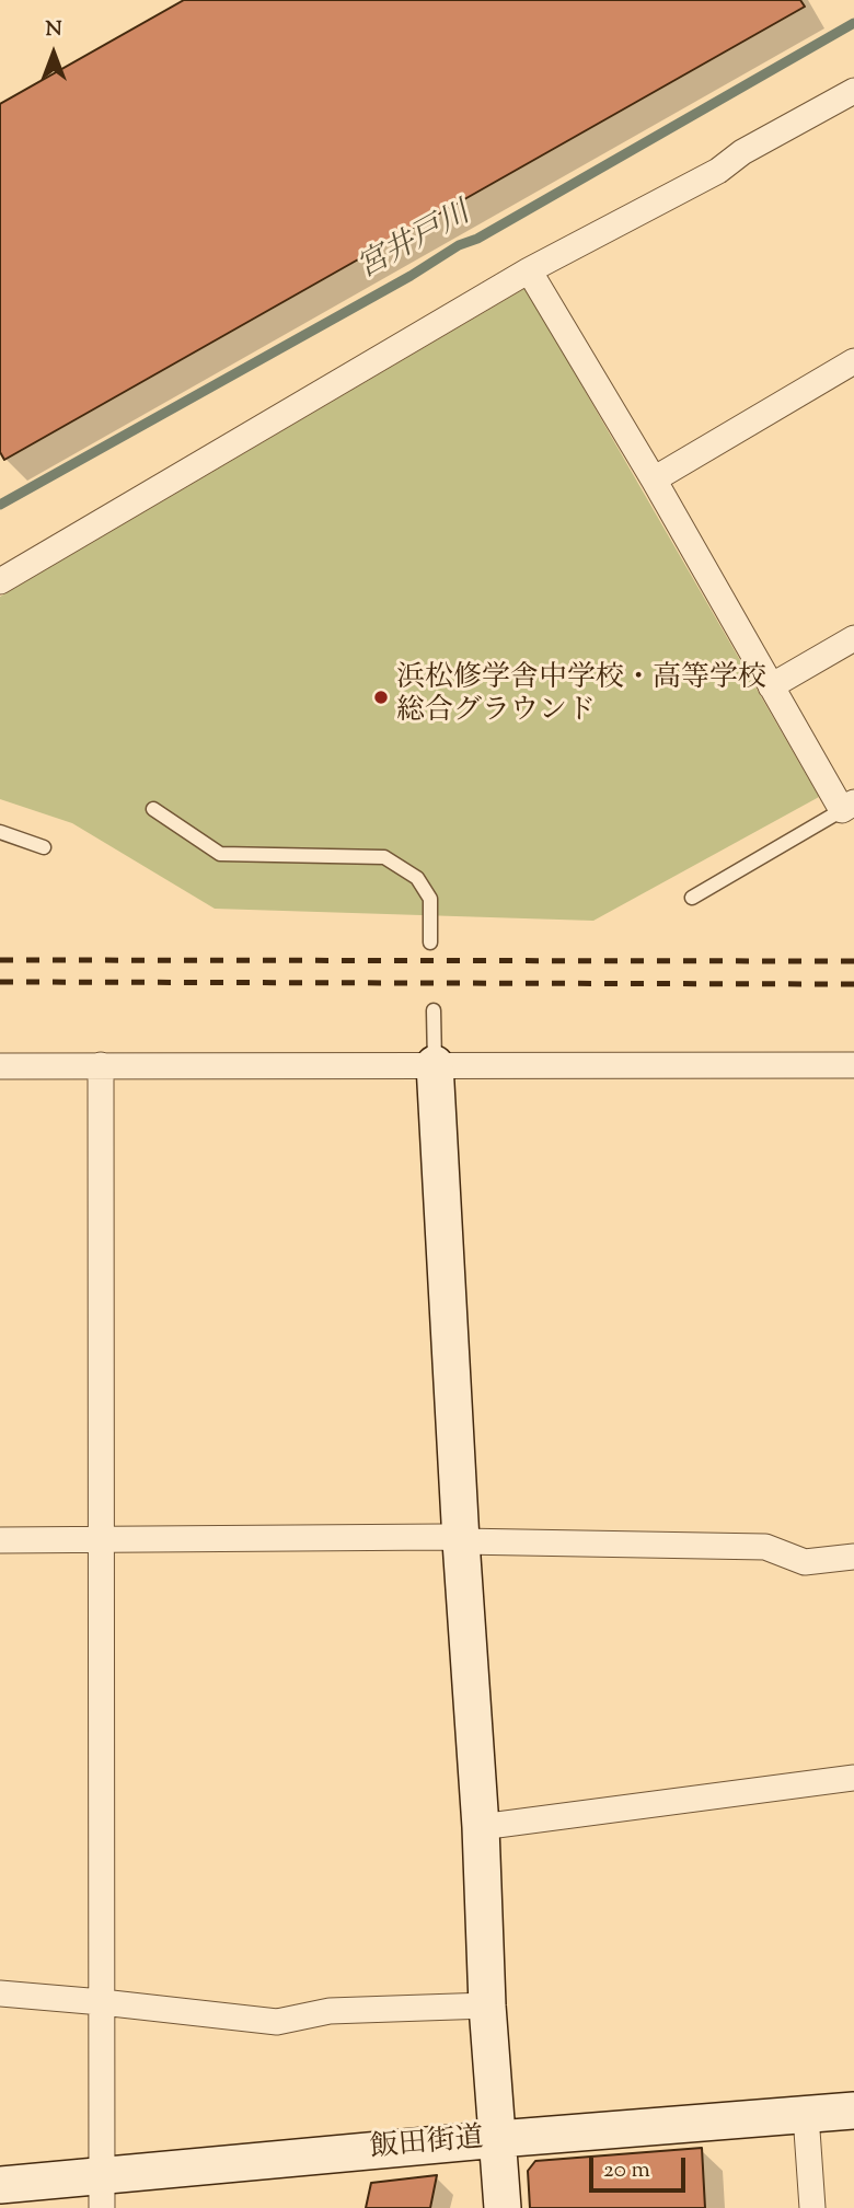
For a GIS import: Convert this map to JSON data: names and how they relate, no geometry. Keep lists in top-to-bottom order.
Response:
{
  "streets": {
    "street": ["飯田街道"]
  },
  "water": ["宮井戸川"],
  "places": ["浜松修学舎中学校・高等学校 総合グラウンド"],
  "scale_bar": "20 m",
  "north": "top"
}
